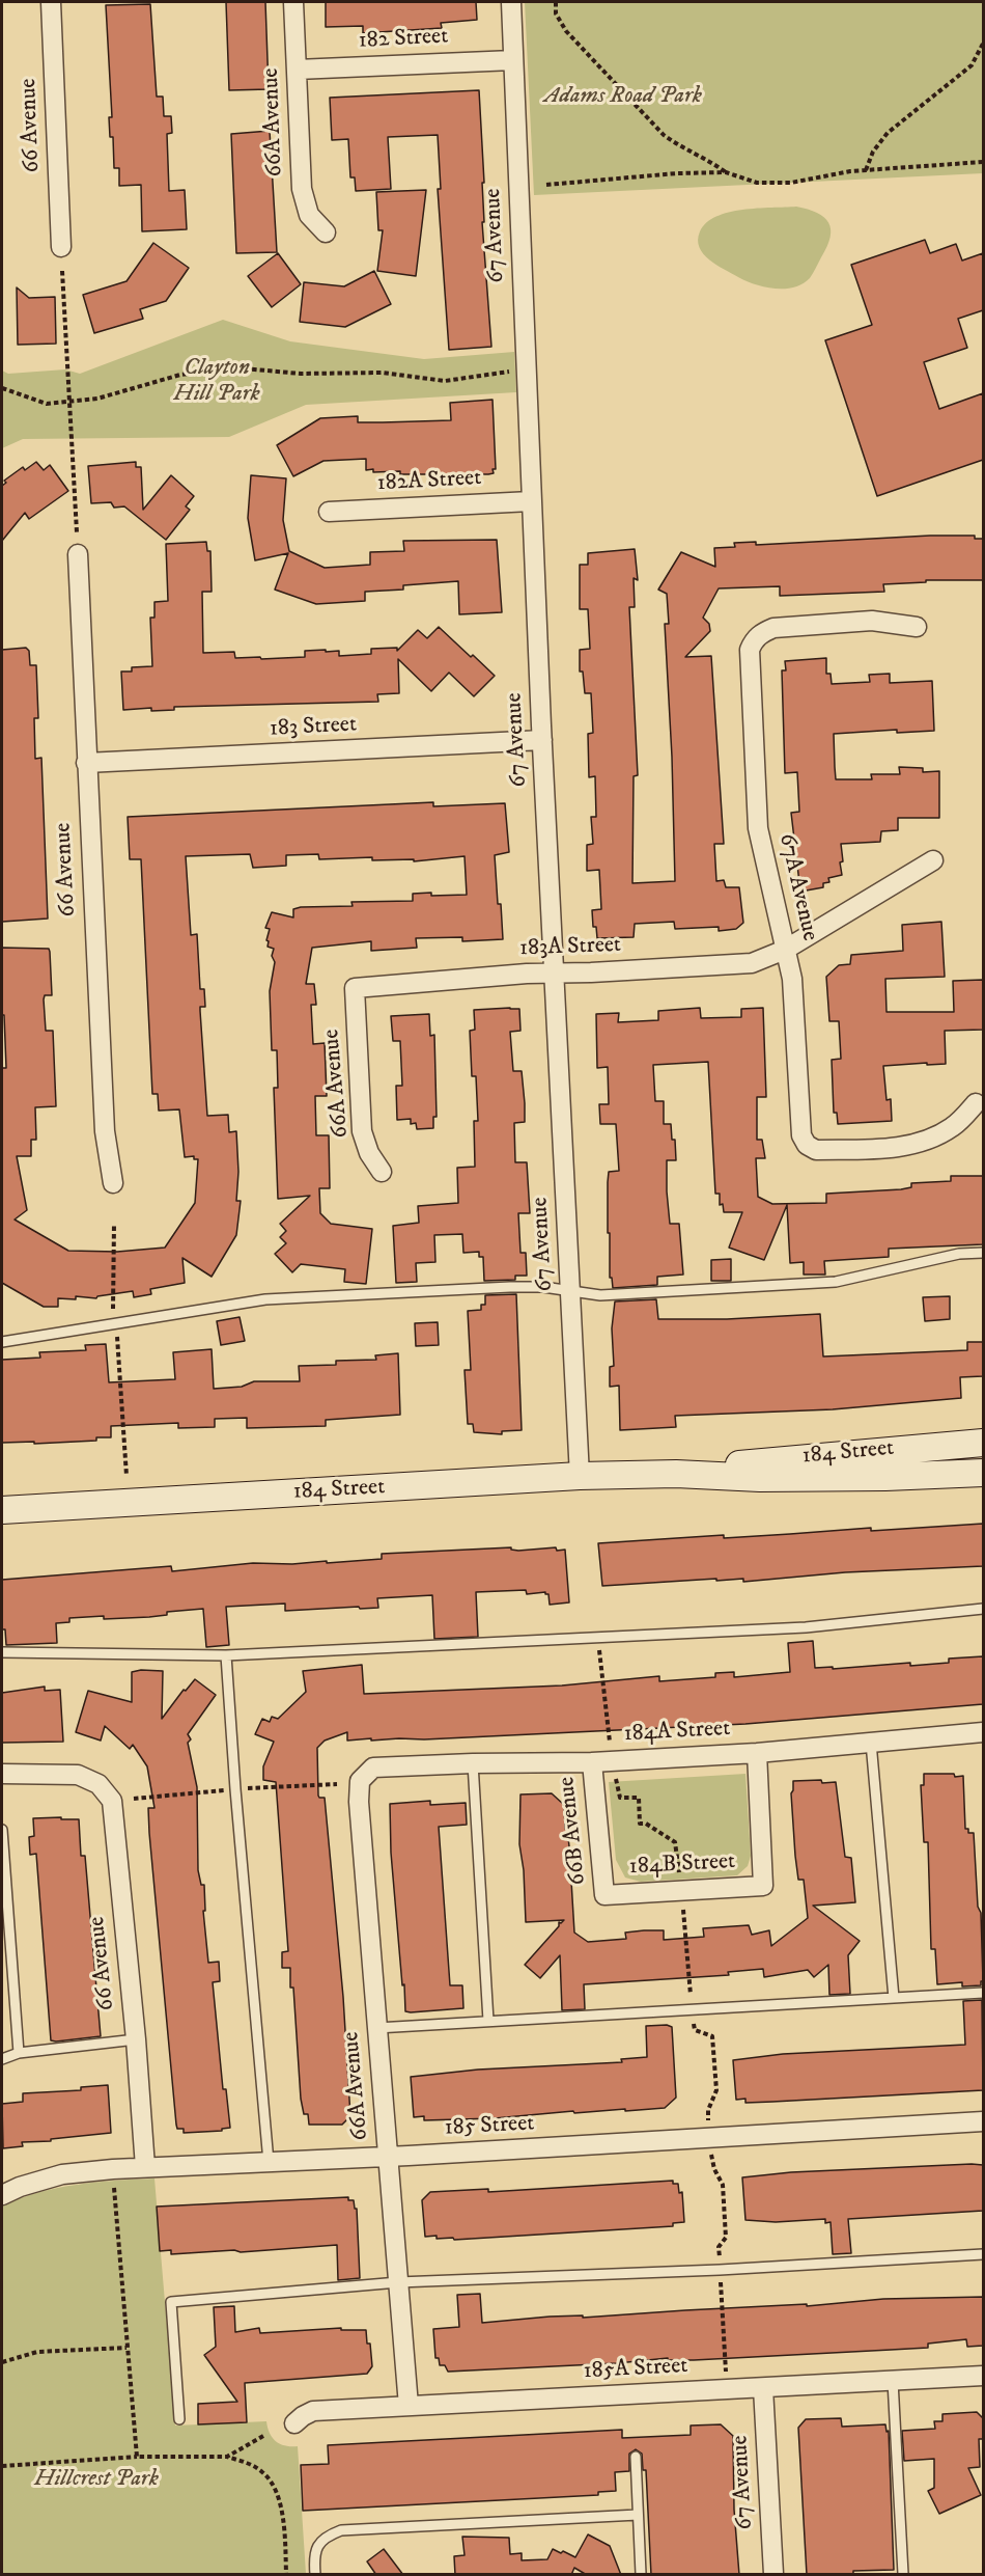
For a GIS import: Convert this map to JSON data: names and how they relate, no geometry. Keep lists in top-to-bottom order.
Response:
{
  "streets": {
    "main road": ["184 Street"],
    "street": [
      "182 Street",
      "66A Avenue",
      "66 Avenue",
      "67 Avenue",
      "182A Street",
      "183 Street",
      "67A Avenue",
      "183A Street",
      "184A Street",
      "66B Avenue",
      "184B Street",
      "185 Street",
      "185A Street"
    ]
  },
  "crossings": [
    ["182 Street", "66A Avenue"],
    ["182 Street", "67 Avenue"],
    ["66A Avenue", "183A Street"],
    ["66A Avenue", "184A Street"],
    ["66A Avenue", "185 Street"],
    ["66A Avenue", "185A Street"],
    ["66 Avenue", "183 Street"],
    ["66 Avenue", "185 Street"],
    ["67 Avenue", "182A Street"],
    ["67 Avenue", "183 Street"],
    ["67 Avenue", "183A Street"],
    ["67 Avenue", "184 Street"],
    ["67 Avenue", "185A Street"],
    ["67A Avenue", "183A Street"],
    ["184A Street", "66B Avenue"],
    ["184A Street", "184B Street"],
    ["66B Avenue", "184B Street"]
  ],
  "parks": ["Adams Road Park", "Clayton Hill Park", "Hillcrest Park"]
}
